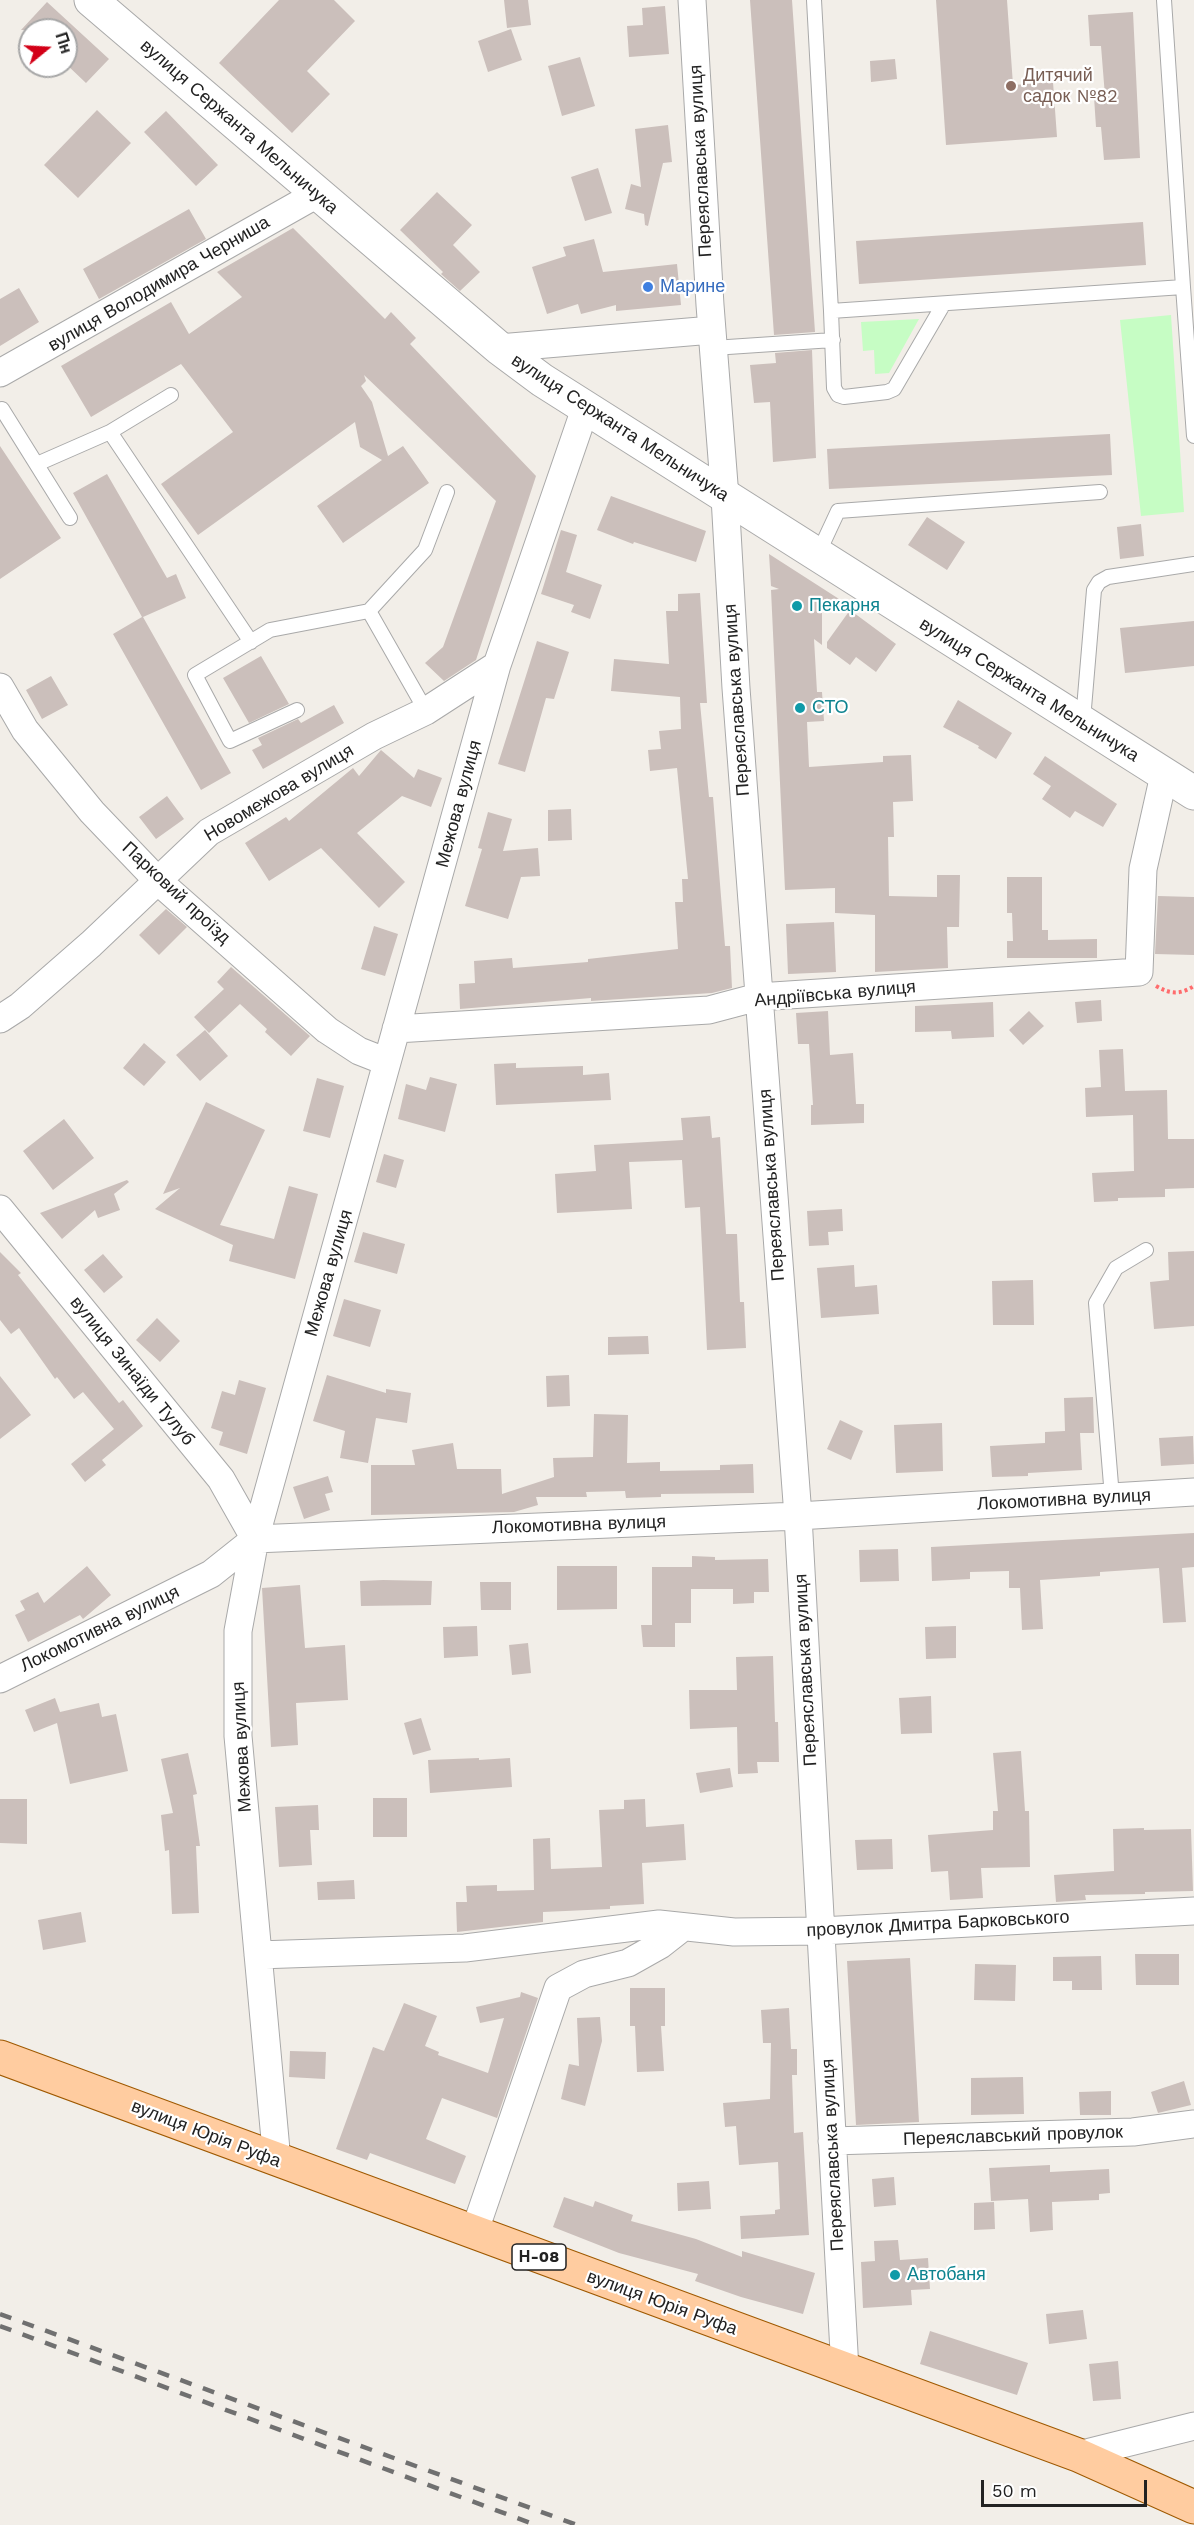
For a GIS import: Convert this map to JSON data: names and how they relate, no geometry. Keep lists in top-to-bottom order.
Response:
{
  "streets": {
    "main road": ["вулиця Юрія Руфа", "Н-08"],
    "street": [
      "вулиця Сержанта Мельничука",
      "Переяславська вулиця",
      "вулиця Володимира Черниша",
      "Новомежова вулиця",
      "Межова вулиця",
      "Парковий проїзд",
      "Андріївська вулиця",
      "вулиця Зинаїди Тулуб",
      "Локомотивна вулиця",
      "провулок Дмитра Барковського",
      "Переяславський провулок"
    ]
  },
  "crossings": [
    ["вулиця Сержанта Мельничука", "Переяславська вулиця"],
    ["вулиця Сержанта Мельничука", "вулиця Володимира Черниша"],
    ["вулиця Сержанта Мельничука", "Межова вулиця"],
    ["Переяславська вулиця", "Андріївська вулиця"],
    ["Переяславська вулиця", "Локомотивна вулиця"],
    ["Переяславська вулиця", "провулок Дмитра Барковського"],
    ["Переяславська вулиця", "вулиця Юрія Руфа"],
    ["Переяславська вулиця", "Переяславський провулок"],
    ["Новомежова вулиця", "Межова вулиця"],
    ["Новомежова вулиця", "Парковий проїзд"],
    ["Межова вулиця", "Парковий проїзд"],
    ["Межова вулиця", "Андріївська вулиця"],
    ["Межова вулиця", "вулиця Зинаїди Тулуб"],
    ["Межова вулиця", "Локомотивна вулиця"],
    ["Межова вулиця", "провулок Дмитра Барковського"],
    ["Межова вулиця", "вулиця Юрія Руфа"],
    ["вулиця Зинаїди Тулуб", "Локомотивна вулиця"],
    ["вулиця Юрія Руфа", "Н-08"]
  ],
  "places": [
    "Дитячий садок №82",
    "Марине",
    "Пекарня",
    "СТО",
    "Автобаня"
  ],
  "scale_bar": "50 m",
  "north": "right"
}
